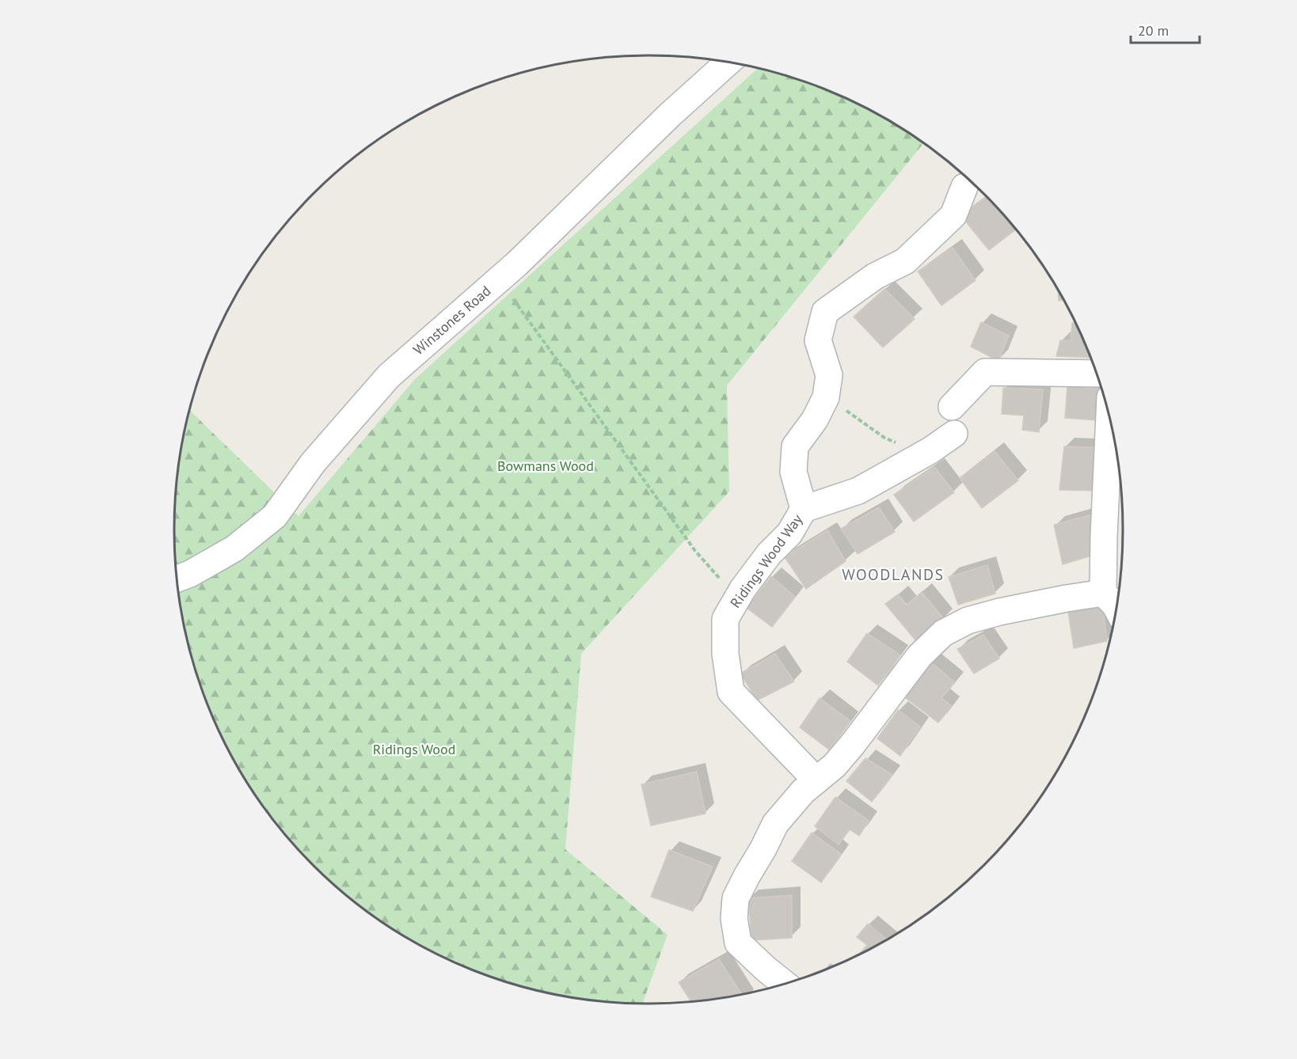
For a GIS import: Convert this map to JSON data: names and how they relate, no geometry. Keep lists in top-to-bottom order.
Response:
{
  "streets": {
    "street": ["Winstones Road", "Ridings Wood Way"]
  },
  "districts": ["WOODLANDS"],
  "parks": ["Bowmans Wood", "Ridings Wood"],
  "scale_bar": "20 m"
}
